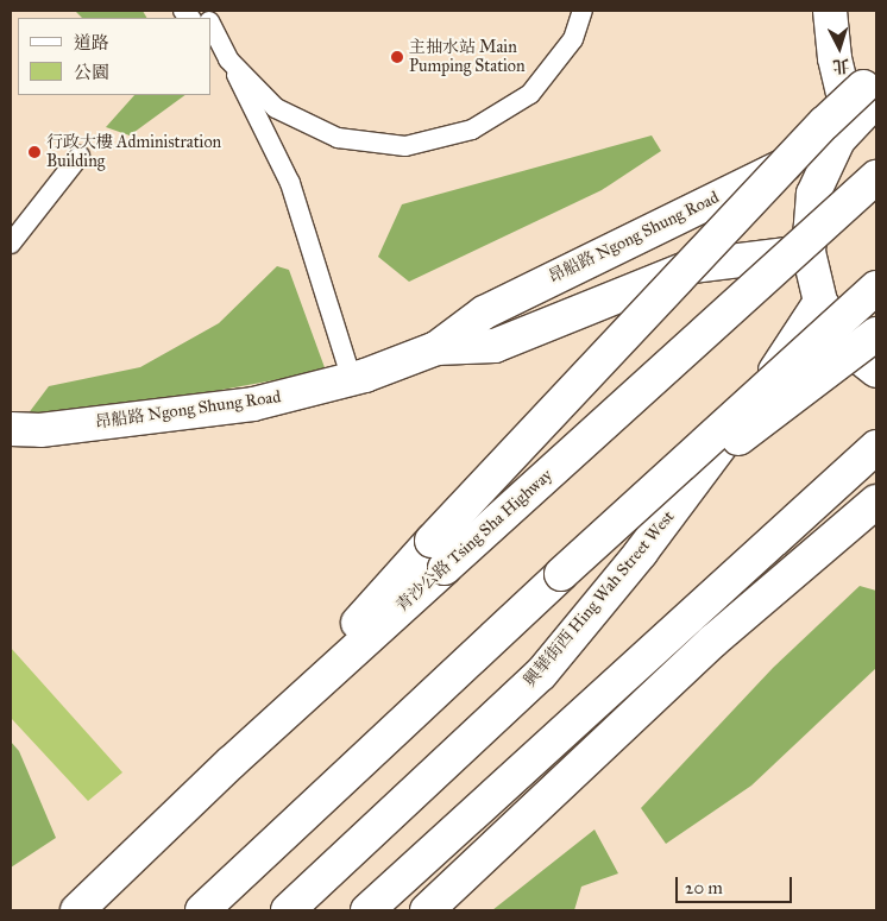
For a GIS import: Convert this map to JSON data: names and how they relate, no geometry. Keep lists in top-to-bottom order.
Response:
{
  "streets": {
    "main road": ["昂船路 Ngong Shung Road", "青沙公路 Tsing Sha Highway", "興華街西 Hing Wah Street West"]
  },
  "places": ["主抽水站 Main Pumping Station", "行政大樓 Administration Building"],
  "legend": ["道路", "公園"],
  "scale_bar": "20 m",
  "north": "bottom"
}
